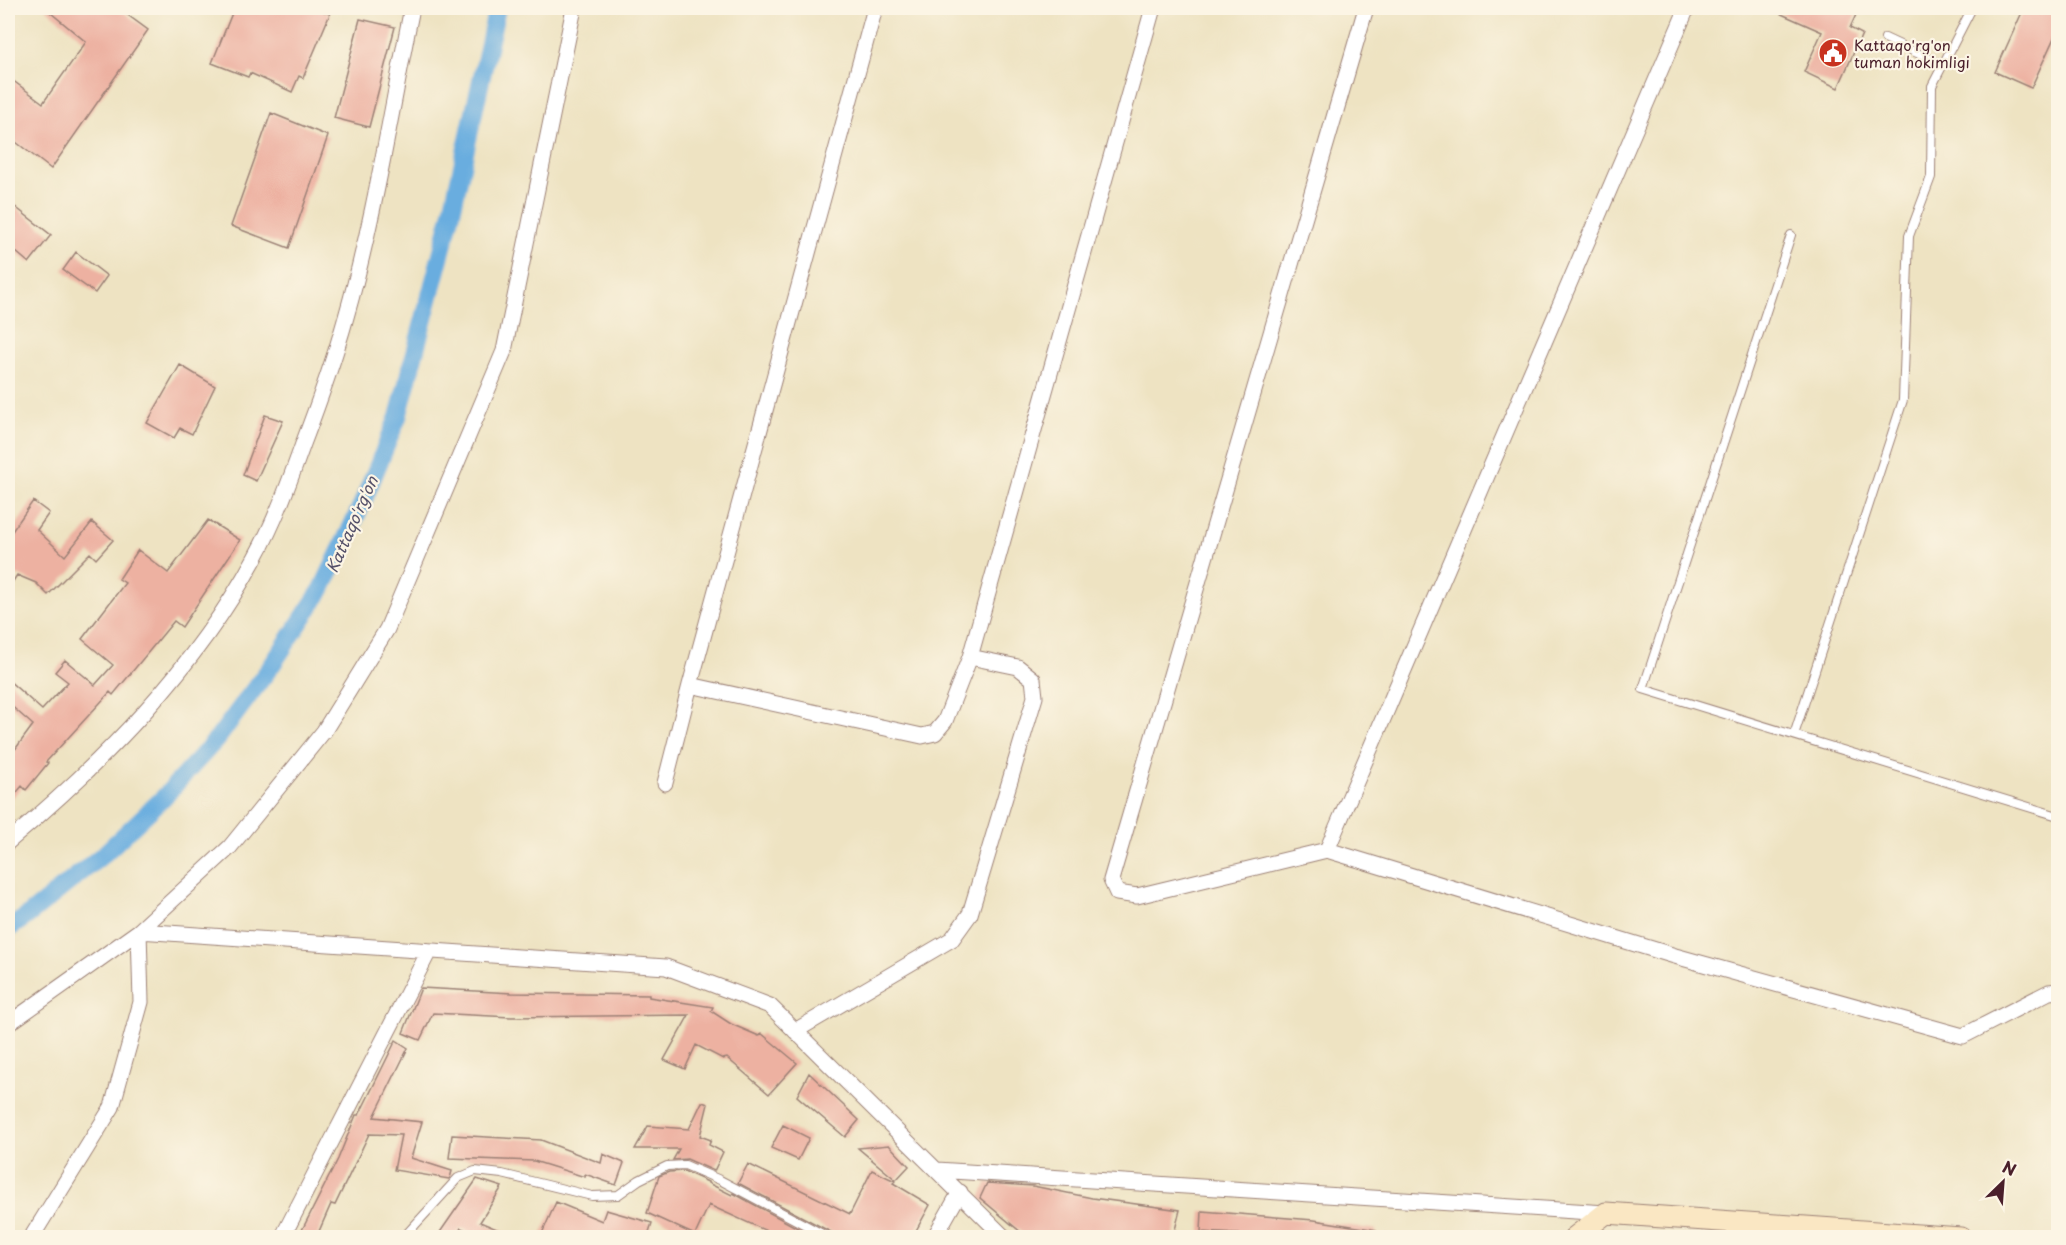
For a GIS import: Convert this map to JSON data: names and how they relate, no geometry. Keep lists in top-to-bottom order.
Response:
{
  "water": ["Kattaqo'rg'on"],
  "places": {
    "public building": ["Kattaqo'rg'on tuman hokimligi"]
  },
  "north": "top right"
}
